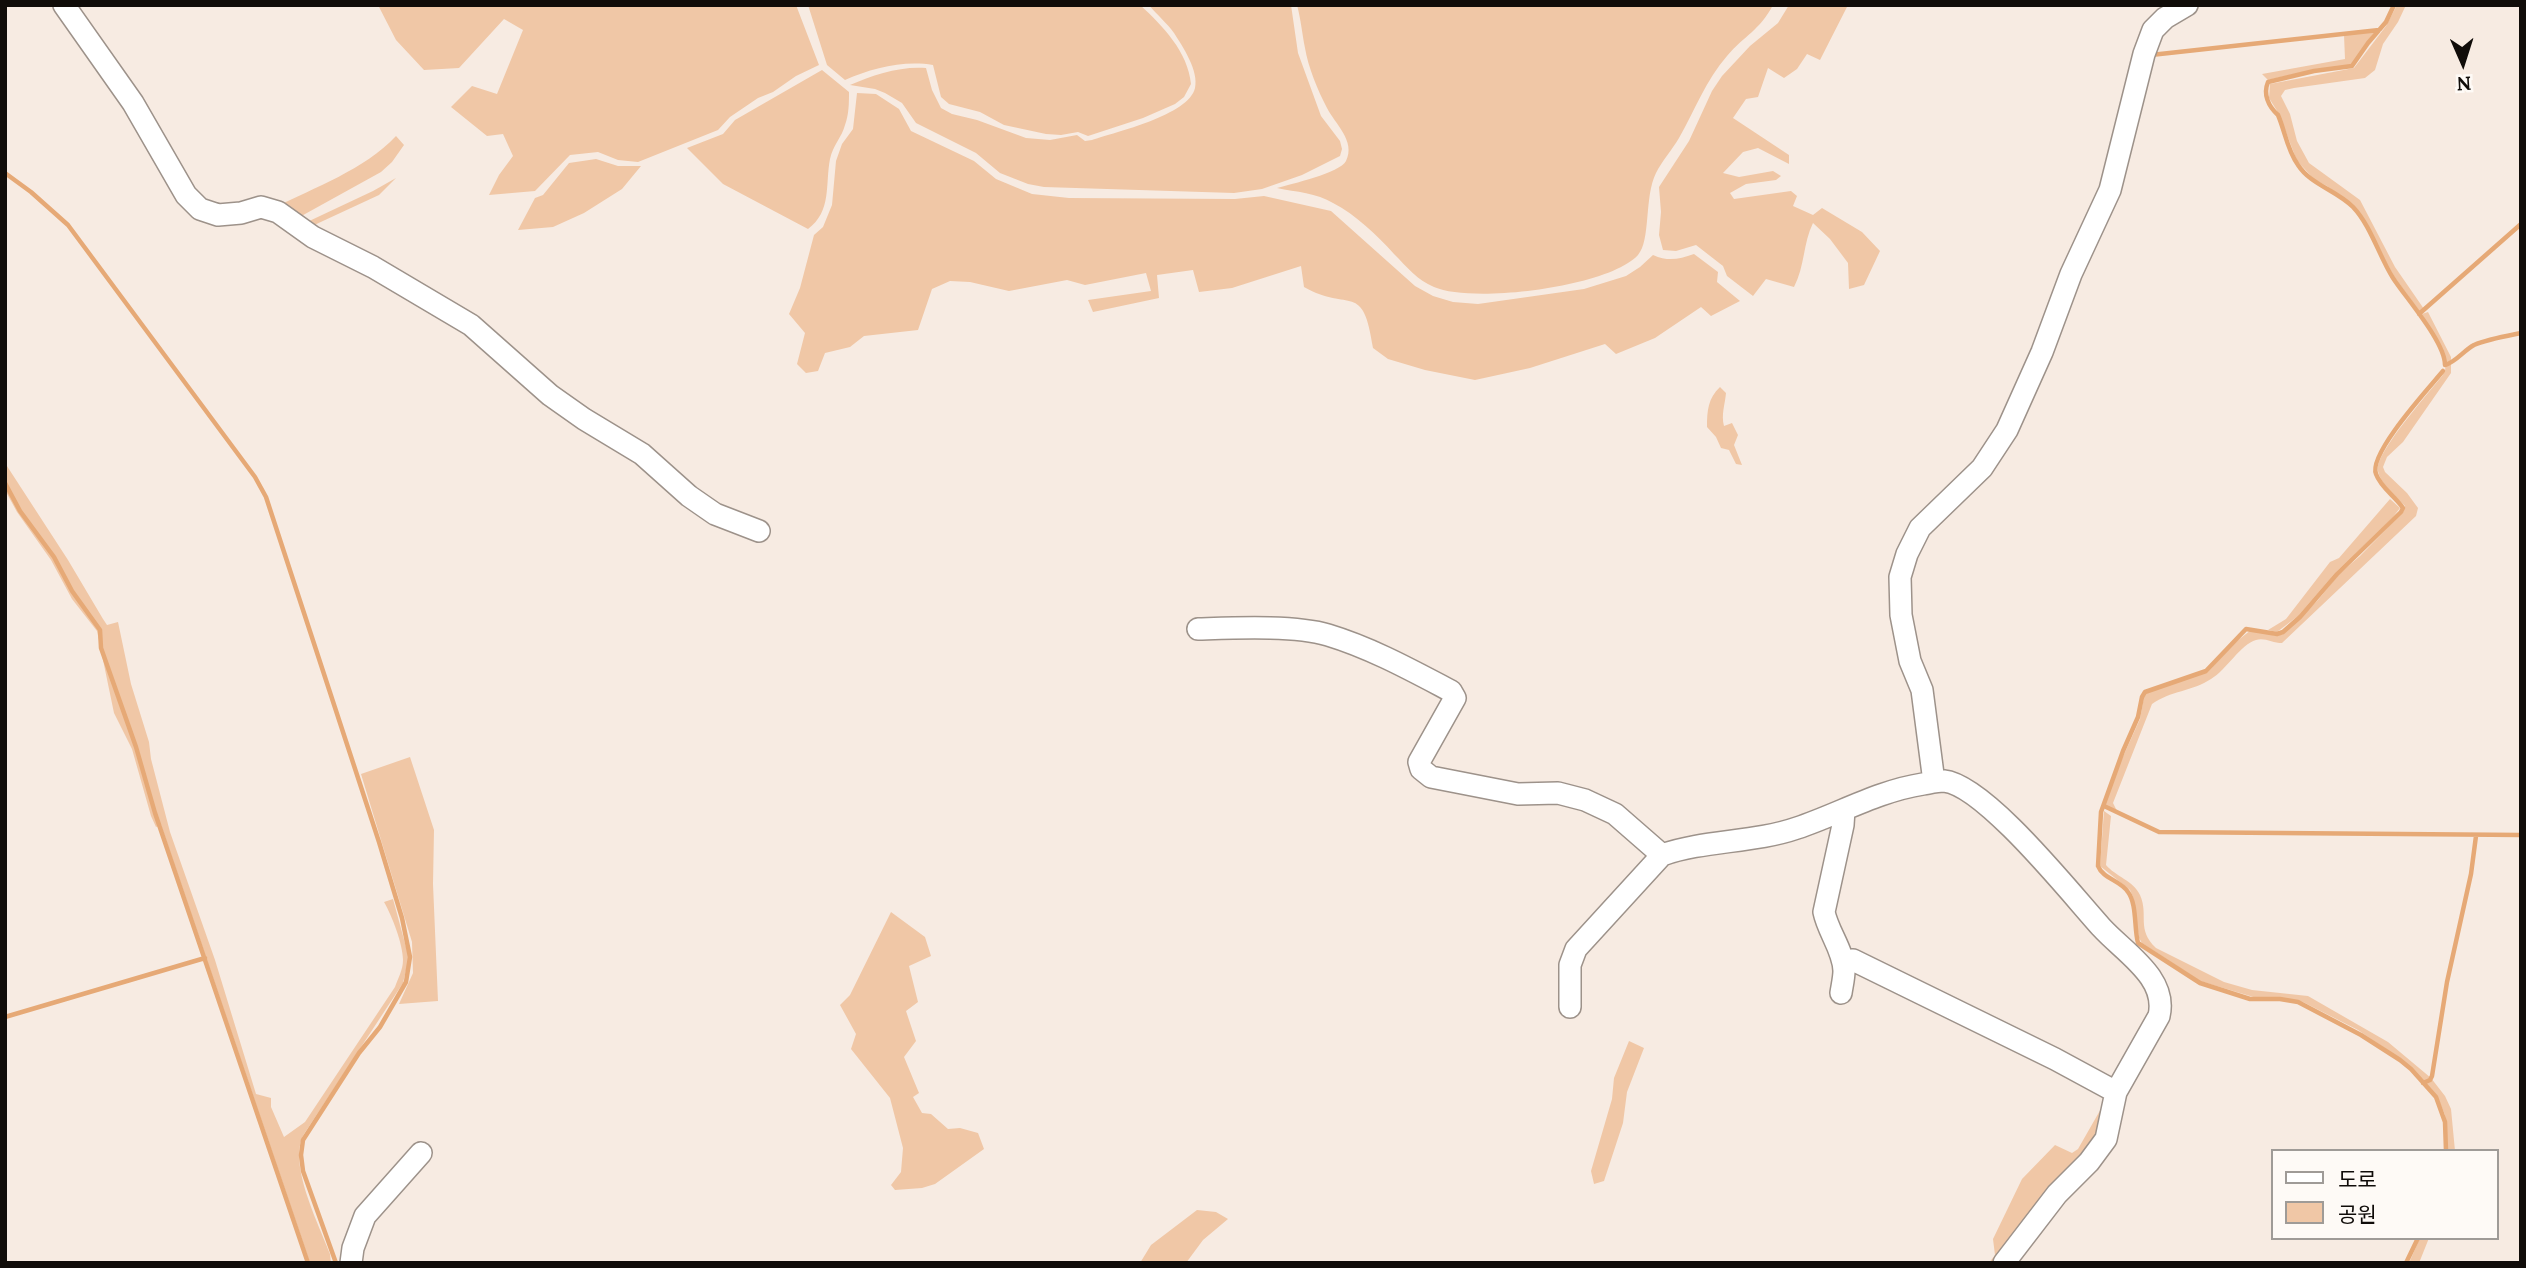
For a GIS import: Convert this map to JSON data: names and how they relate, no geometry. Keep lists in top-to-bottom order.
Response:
{
  "legend": ["도로", "공원"],
  "north": "bottom"
}
